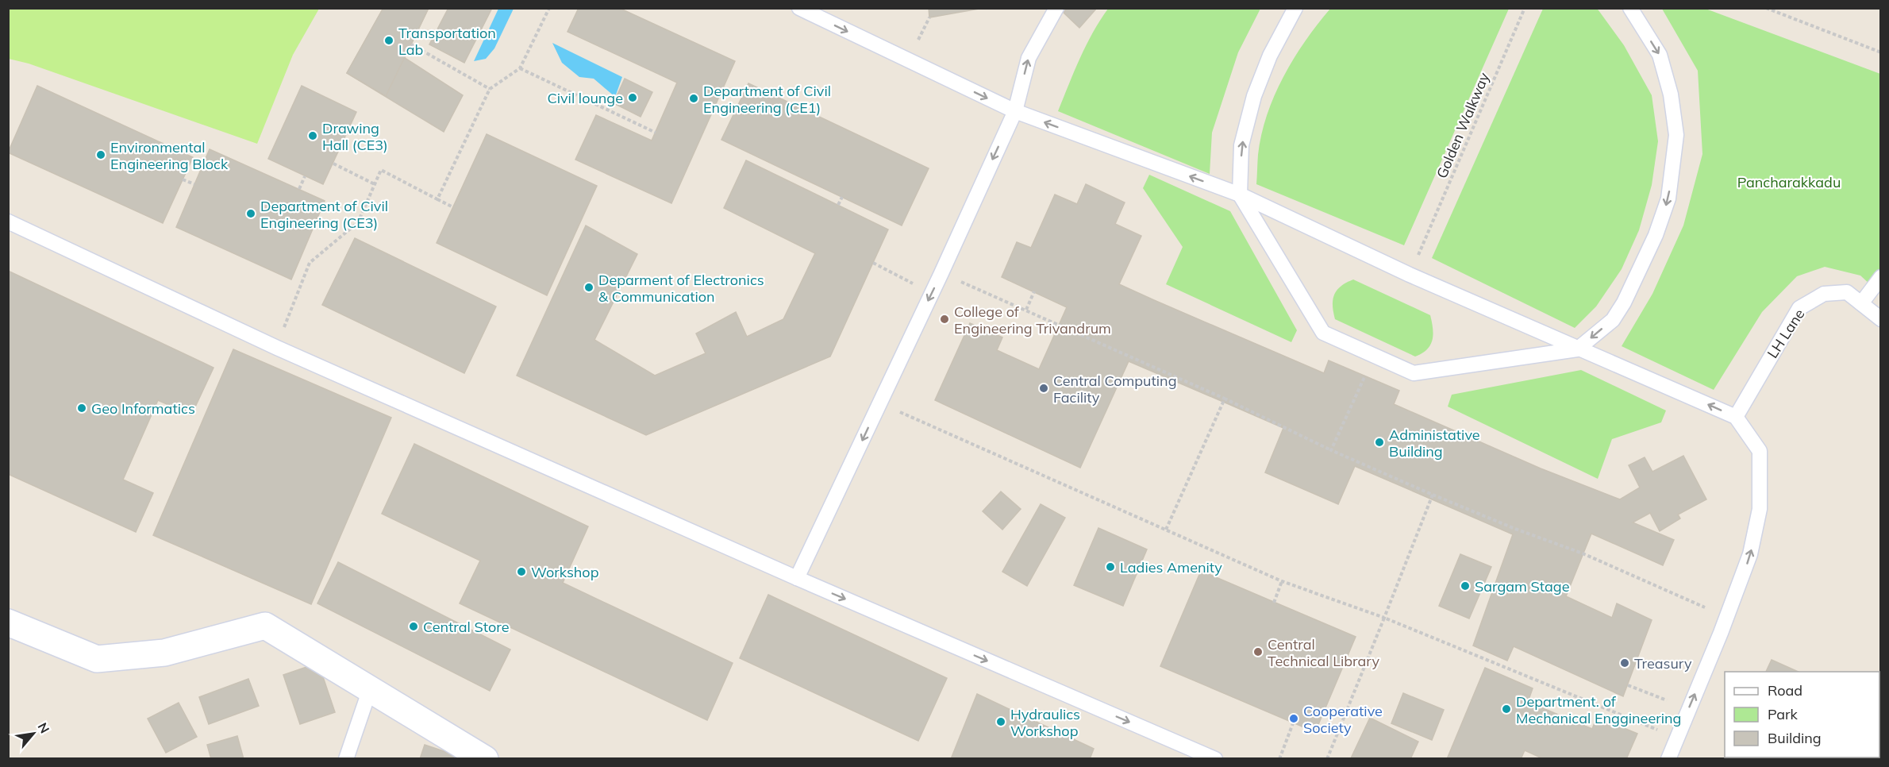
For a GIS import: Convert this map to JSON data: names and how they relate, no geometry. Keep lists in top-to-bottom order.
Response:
{
  "streets": {
    "lane": ["LH Lane"],
    "path": ["Golden Walkway"]
  },
  "parks": ["Pancharakkadu"],
  "places": [
    "Transportation Lab",
    "Civil lounge",
    "Department of Civil Engineering (CE1)",
    "Drawing Hall (CE3)",
    "Environmental Engineering Block",
    "Department of Civil Engineering (CE3)",
    "Deparment of Electronics & Communication",
    "College of Engineering Trivandrum",
    "Central Computing Facility",
    "Geo Informatics",
    "Administative Building",
    "Ladies Amenity",
    "Workshop",
    "Sargam Stage",
    "Central Store",
    "Central Technical Library",
    "Treasury",
    "Department. of Mechanical Enggineering",
    "Cooperative Society",
    "Hydraulics Workshop"
  ],
  "legend": ["Road", "Park", "Building"],
  "north": "top right"
}
